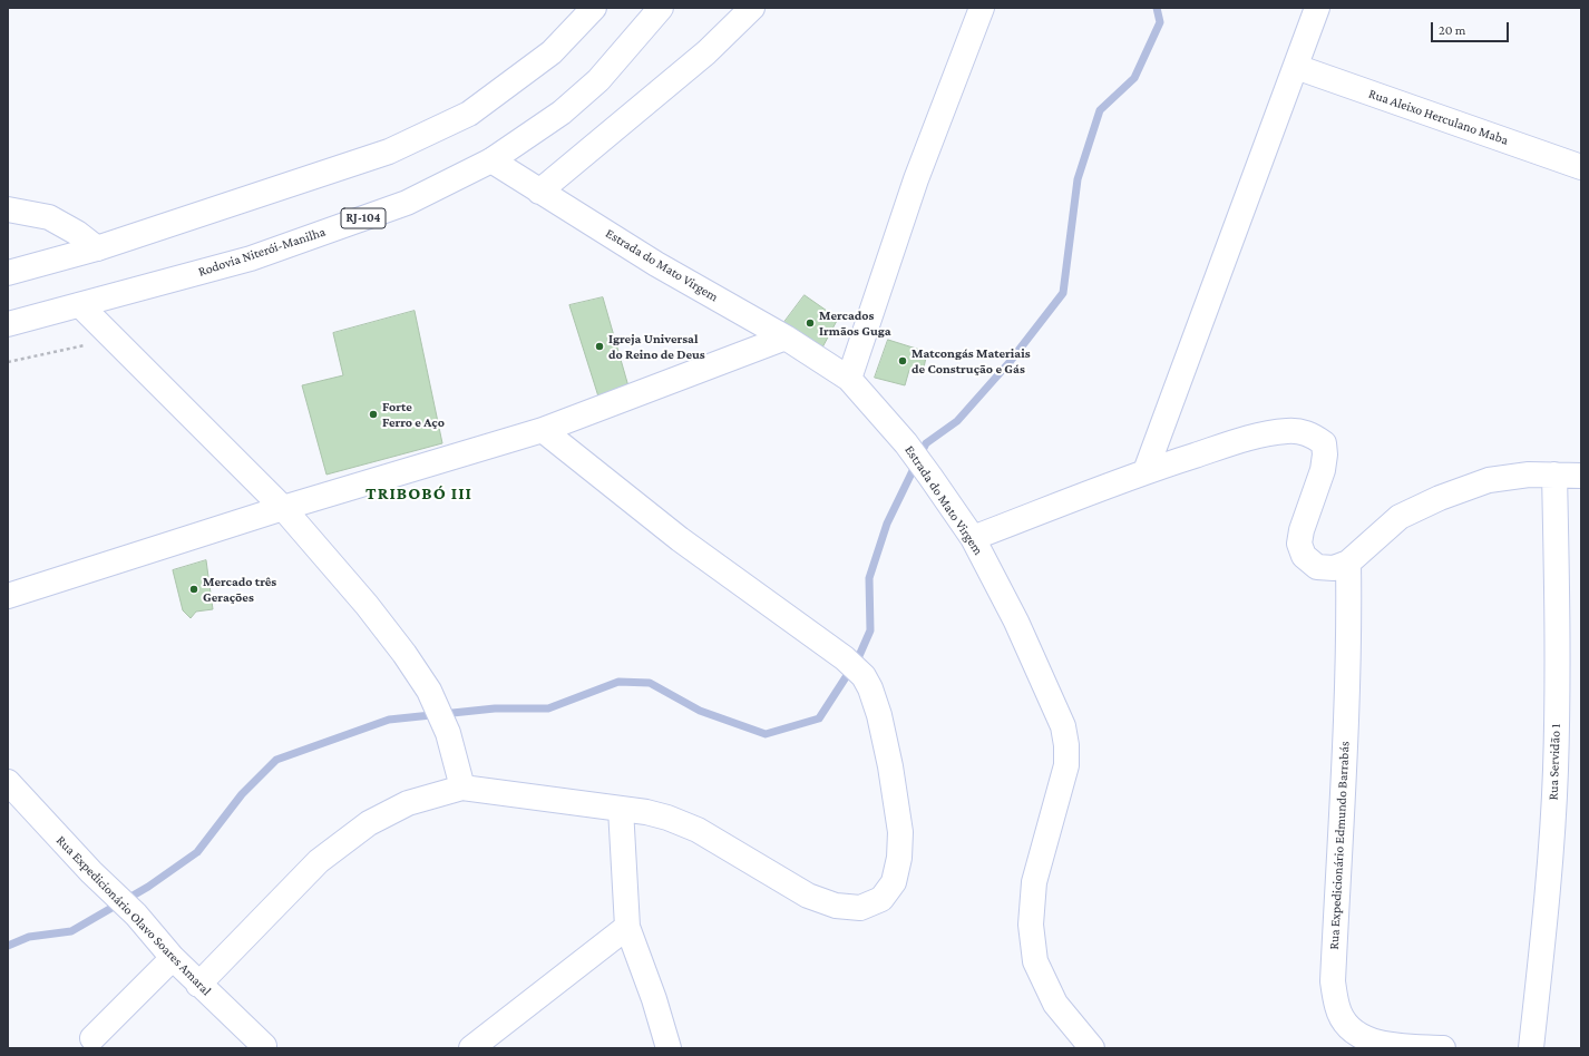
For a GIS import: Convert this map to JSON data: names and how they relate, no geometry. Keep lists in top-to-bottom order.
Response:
{
  "streets": {
    "main road": [
      "Rua Aleixo Herculano Maba",
      "RJ-104",
      "Rodovia Niterói-Manilha",
      "Estrada do Mato Virgem",
      "Rua Servidão 1",
      "Rua Expedicionário Edmundo Barrabás",
      "Rua Expedicionário Olavo Soares Amaral"
    ]
  },
  "crossings": [
    ["Rodovia Niterói-Manilha", "Estrada do Mato Virgem"]
  ],
  "districts": ["TRIBOBÓ III"],
  "places": [
    "Mercados Irmãos Guga",
    "Igreja Universal do Reino de Deus",
    "Matcongás Materiais de Construção e Gás",
    "Forte Ferro e Aço",
    "Mercado três Gerações"
  ],
  "scale_bar": "20 m"
}
